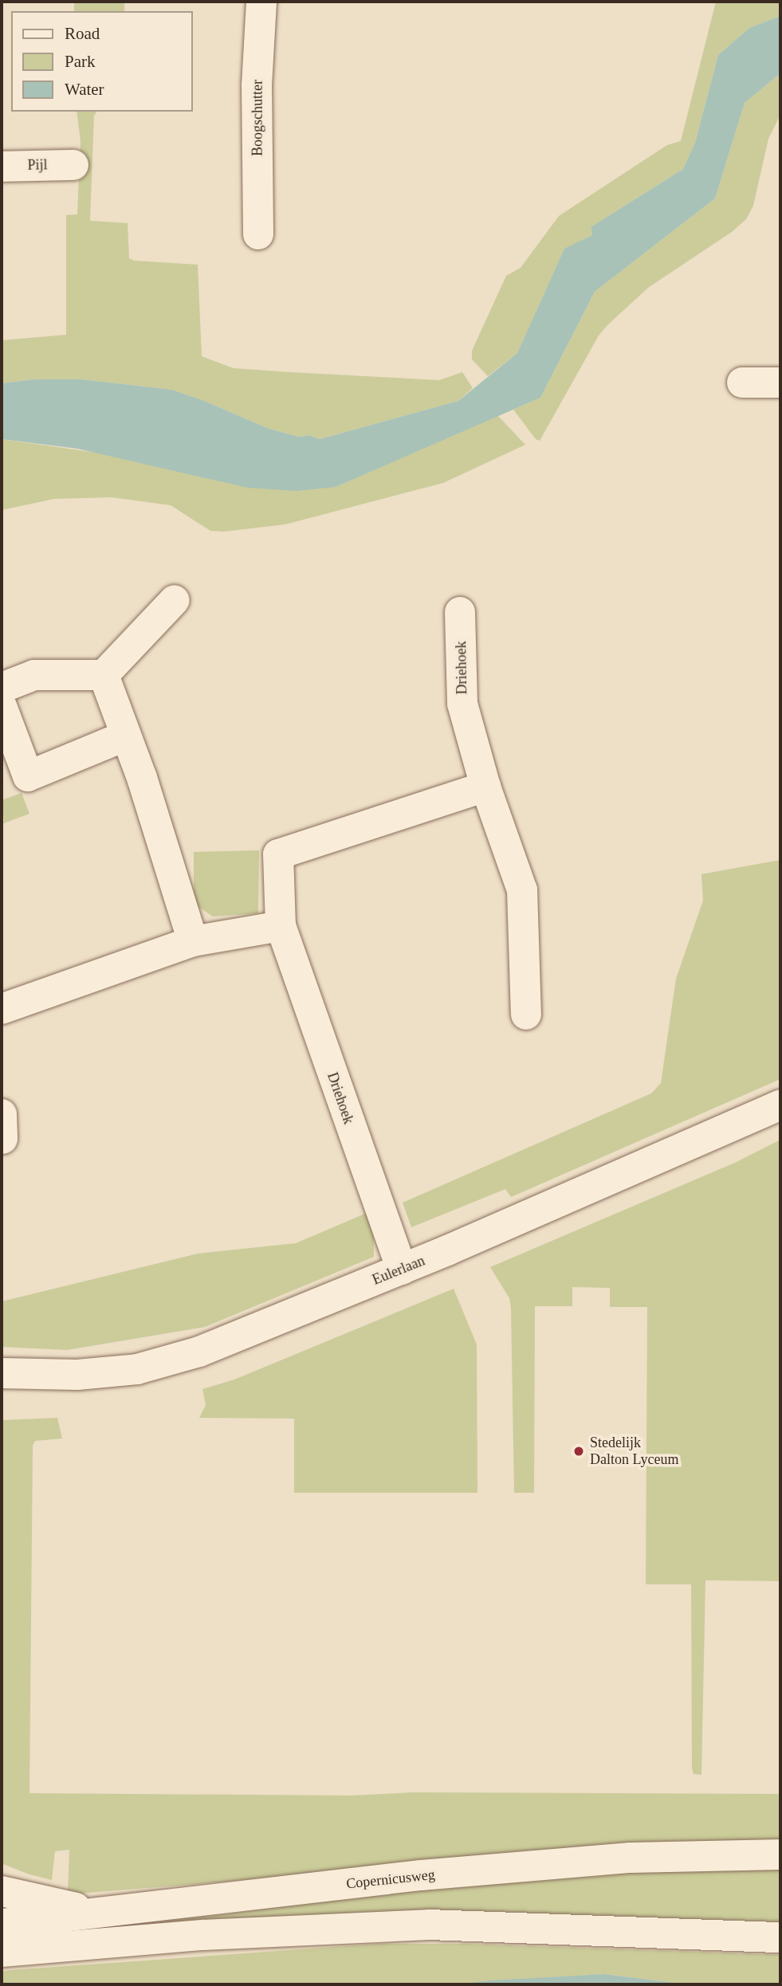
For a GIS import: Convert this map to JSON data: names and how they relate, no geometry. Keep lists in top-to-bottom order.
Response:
{
  "streets": {
    "street": [
      "Boogschutter",
      "Pijl",
      "Driehoek",
      "Eulerlaan",
      "Copernicusweg"
    ]
  },
  "crossings": [
    ["Driehoek", "Eulerlaan"]
  ],
  "places": ["Stedelijk Dalton Lyceum"],
  "legend": ["Road", "Park", "Water"]
}
